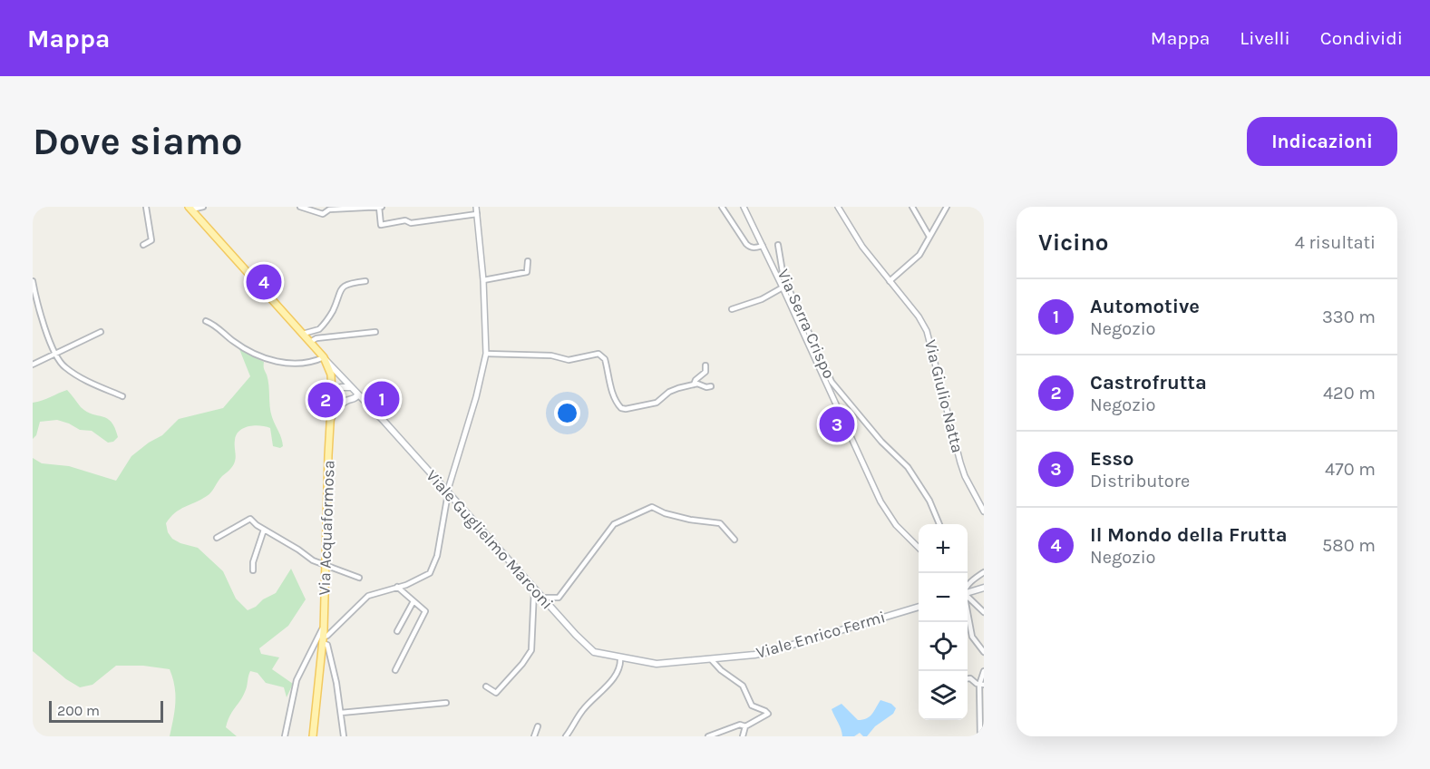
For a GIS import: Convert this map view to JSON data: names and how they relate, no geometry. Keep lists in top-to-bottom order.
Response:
{
  "streets": {
    "main road": ["Via Acquaformosa", "Viale Guglielmo Marconi", "Viale Enrico Fermi"],
    "street": ["Via Serra Crispo", "Via Giulio Natta"]
  },
  "crossings": [
    ["Via Acquaformosa", "Viale Guglielmo Marconi"],
    ["Viale Guglielmo Marconi", "Viale Enrico Fermi"]
  ],
  "scale_bar": "200 m",
  "page": {
    "header": "Mappa",
    "nav": ["Mappa", "Livelli", "Condividi"],
    "buttons": "Indicazioni",
    "title": "Dove siamo",
    "heading": ["Vicino", "4 risultati"],
    "pins": [
      "4",
      "1",
      "2",
      "3"
    ],
    "list": [
      {
        "mark": "1",
        "name": "Automotive",
        "note": "Negozio",
        "value": "330 m"
      },
      {
        "mark": "2",
        "name": "Castrofrutta",
        "note": "Negozio",
        "value": "420 m"
      },
      {
        "mark": "3",
        "name": "Esso",
        "note": "Distributore",
        "value": "470 m"
      },
      {
        "mark": "4",
        "name": "Il Mondo della Frutta",
        "note": "Negozio",
        "value": "580 m"
      }
    ],
    "map_buttons": ["+", "−"],
    "scale": "200 m"
  }
}
